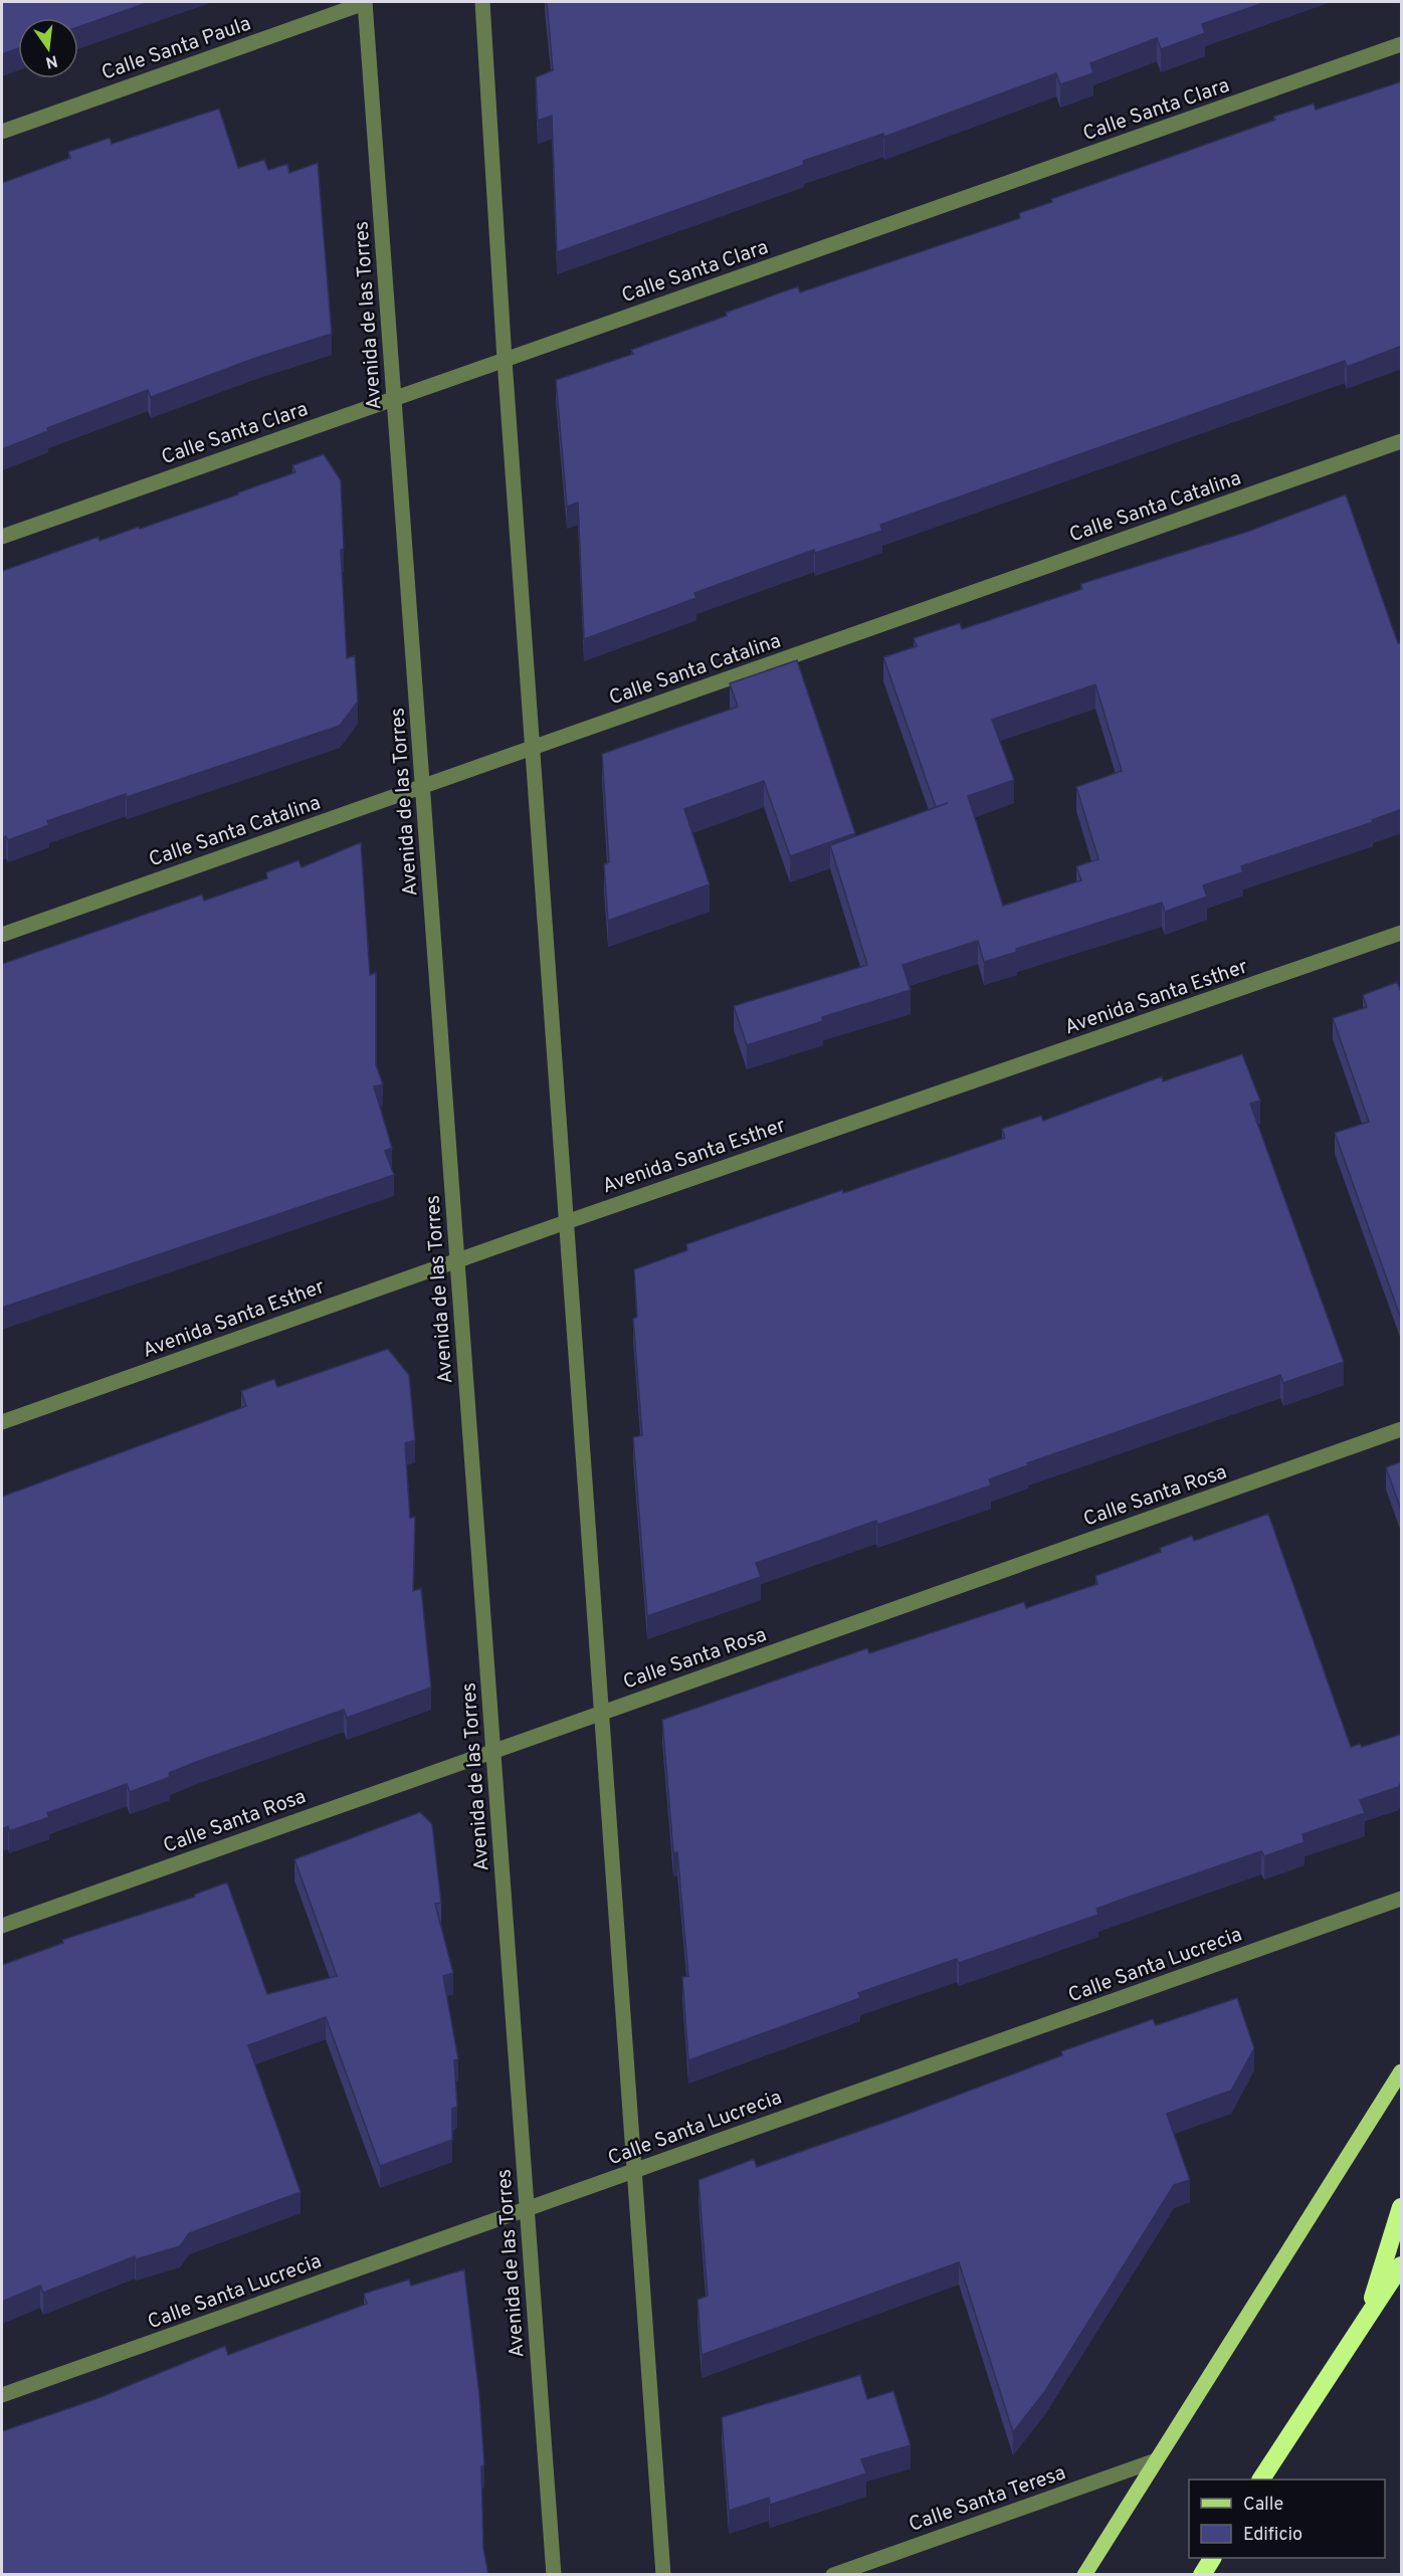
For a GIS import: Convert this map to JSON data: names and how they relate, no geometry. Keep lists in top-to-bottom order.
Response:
{
  "streets": {
    "street": [
      "Calle Santa Paula",
      "Calle Santa Clara",
      "Avenida de las Torres",
      "Calle Santa Catalina",
      "Avenida Santa Esther",
      "Calle Santa Rosa",
      "Calle Santa Lucrecia",
      "Calle Santa Teresa"
    ]
  },
  "crossings": [
    ["Calle Santa Paula", "Avenida de las Torres"],
    ["Calle Santa Clara", "Avenida de las Torres"],
    ["Avenida de las Torres", "Calle Santa Catalina"],
    ["Avenida de las Torres", "Avenida Santa Esther"],
    ["Avenida de las Torres", "Calle Santa Rosa"],
    ["Avenida de las Torres", "Calle Santa Lucrecia"]
  ],
  "legend": ["Calle", "Edificio"],
  "north": "bottom"
}
